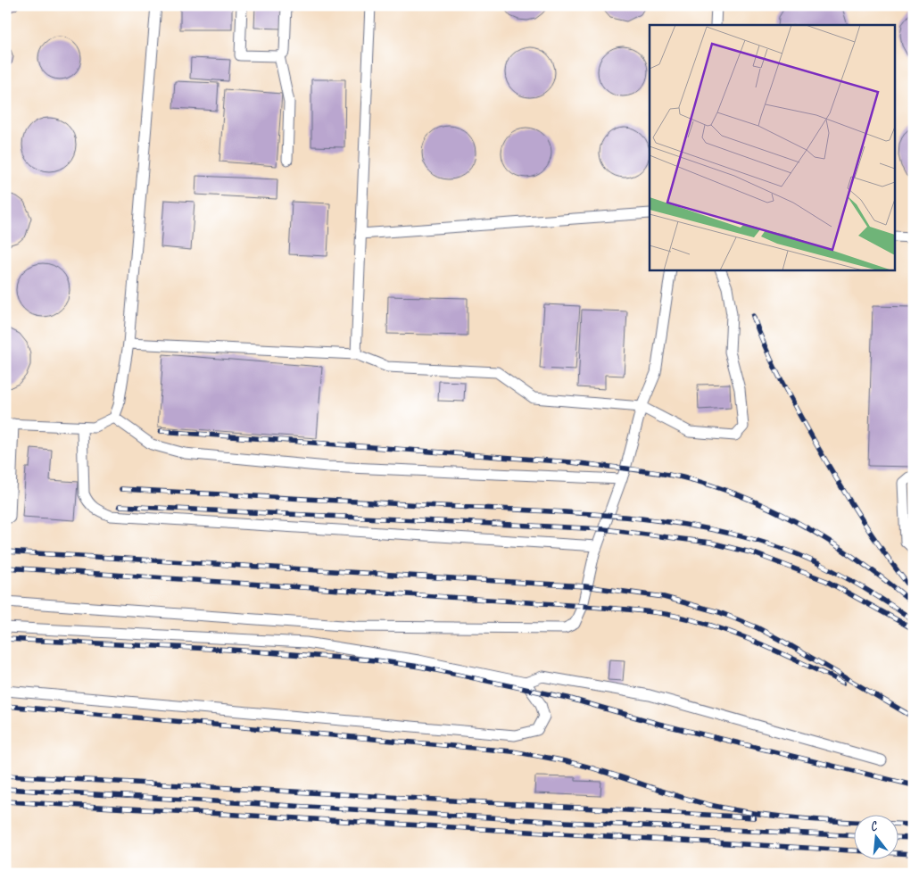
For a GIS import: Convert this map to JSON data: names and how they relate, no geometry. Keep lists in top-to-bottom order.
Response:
{
  "north": "top"
}
